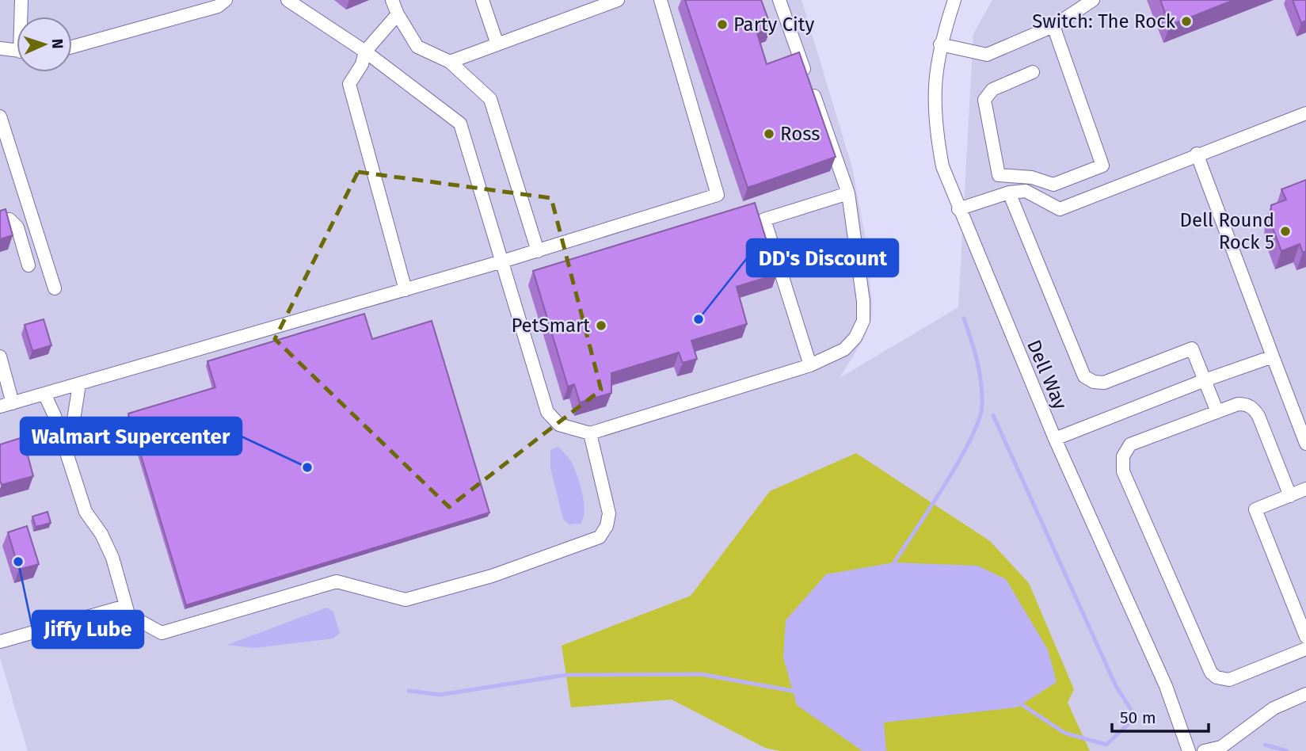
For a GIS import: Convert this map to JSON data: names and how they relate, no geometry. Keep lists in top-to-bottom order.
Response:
{
  "streets": {
    "street": ["Dell Way"]
  },
  "places": [
    "Switch: The Rock",
    "Party City",
    "Ross",
    "Dell Round Rock 5",
    "DD's Discount",
    "PetSmart",
    "Walmart Supercenter",
    "Jiffy Lube"
  ],
  "scale_bar": "50 m",
  "north": "right"
}
